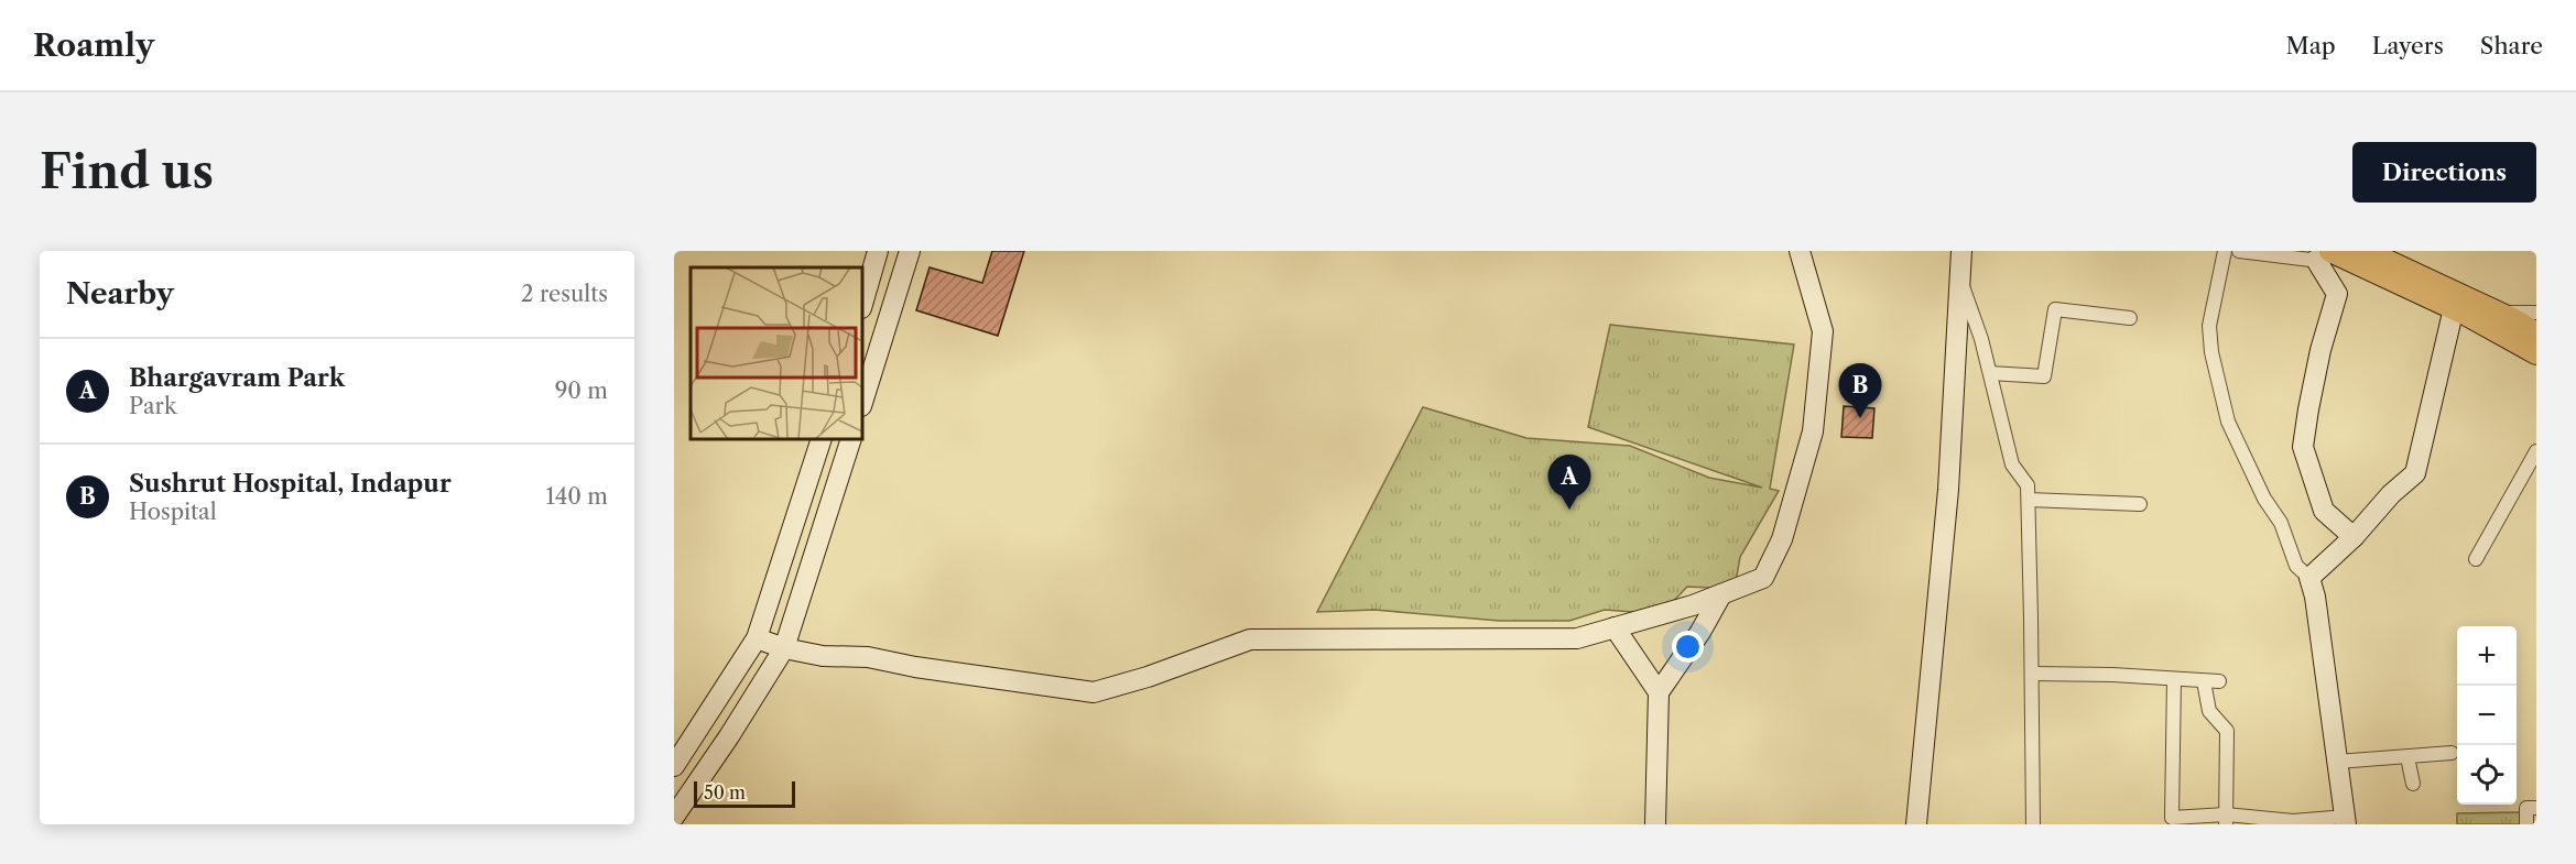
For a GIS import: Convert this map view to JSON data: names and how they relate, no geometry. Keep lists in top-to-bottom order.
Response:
{
  "scale_bar": "50 m",
  "page": {
    "header": "Roamly",
    "nav": ["Map", "Layers", "Share"],
    "buttons": "Directions",
    "title": "Find us",
    "heading": ["Nearby", "2 results"],
    "list": [
      {
        "mark": "A",
        "name": "Bhargavram Park",
        "note": "Park",
        "value": "90 m"
      },
      {
        "mark": "B",
        "name": "Sushrut Hospital, Indapur",
        "note": "Hospital",
        "value": "140 m"
      }
    ],
    "pins": ["B", "A"],
    "map_buttons": ["+", "−"],
    "scale": "50 m"
  }
}
